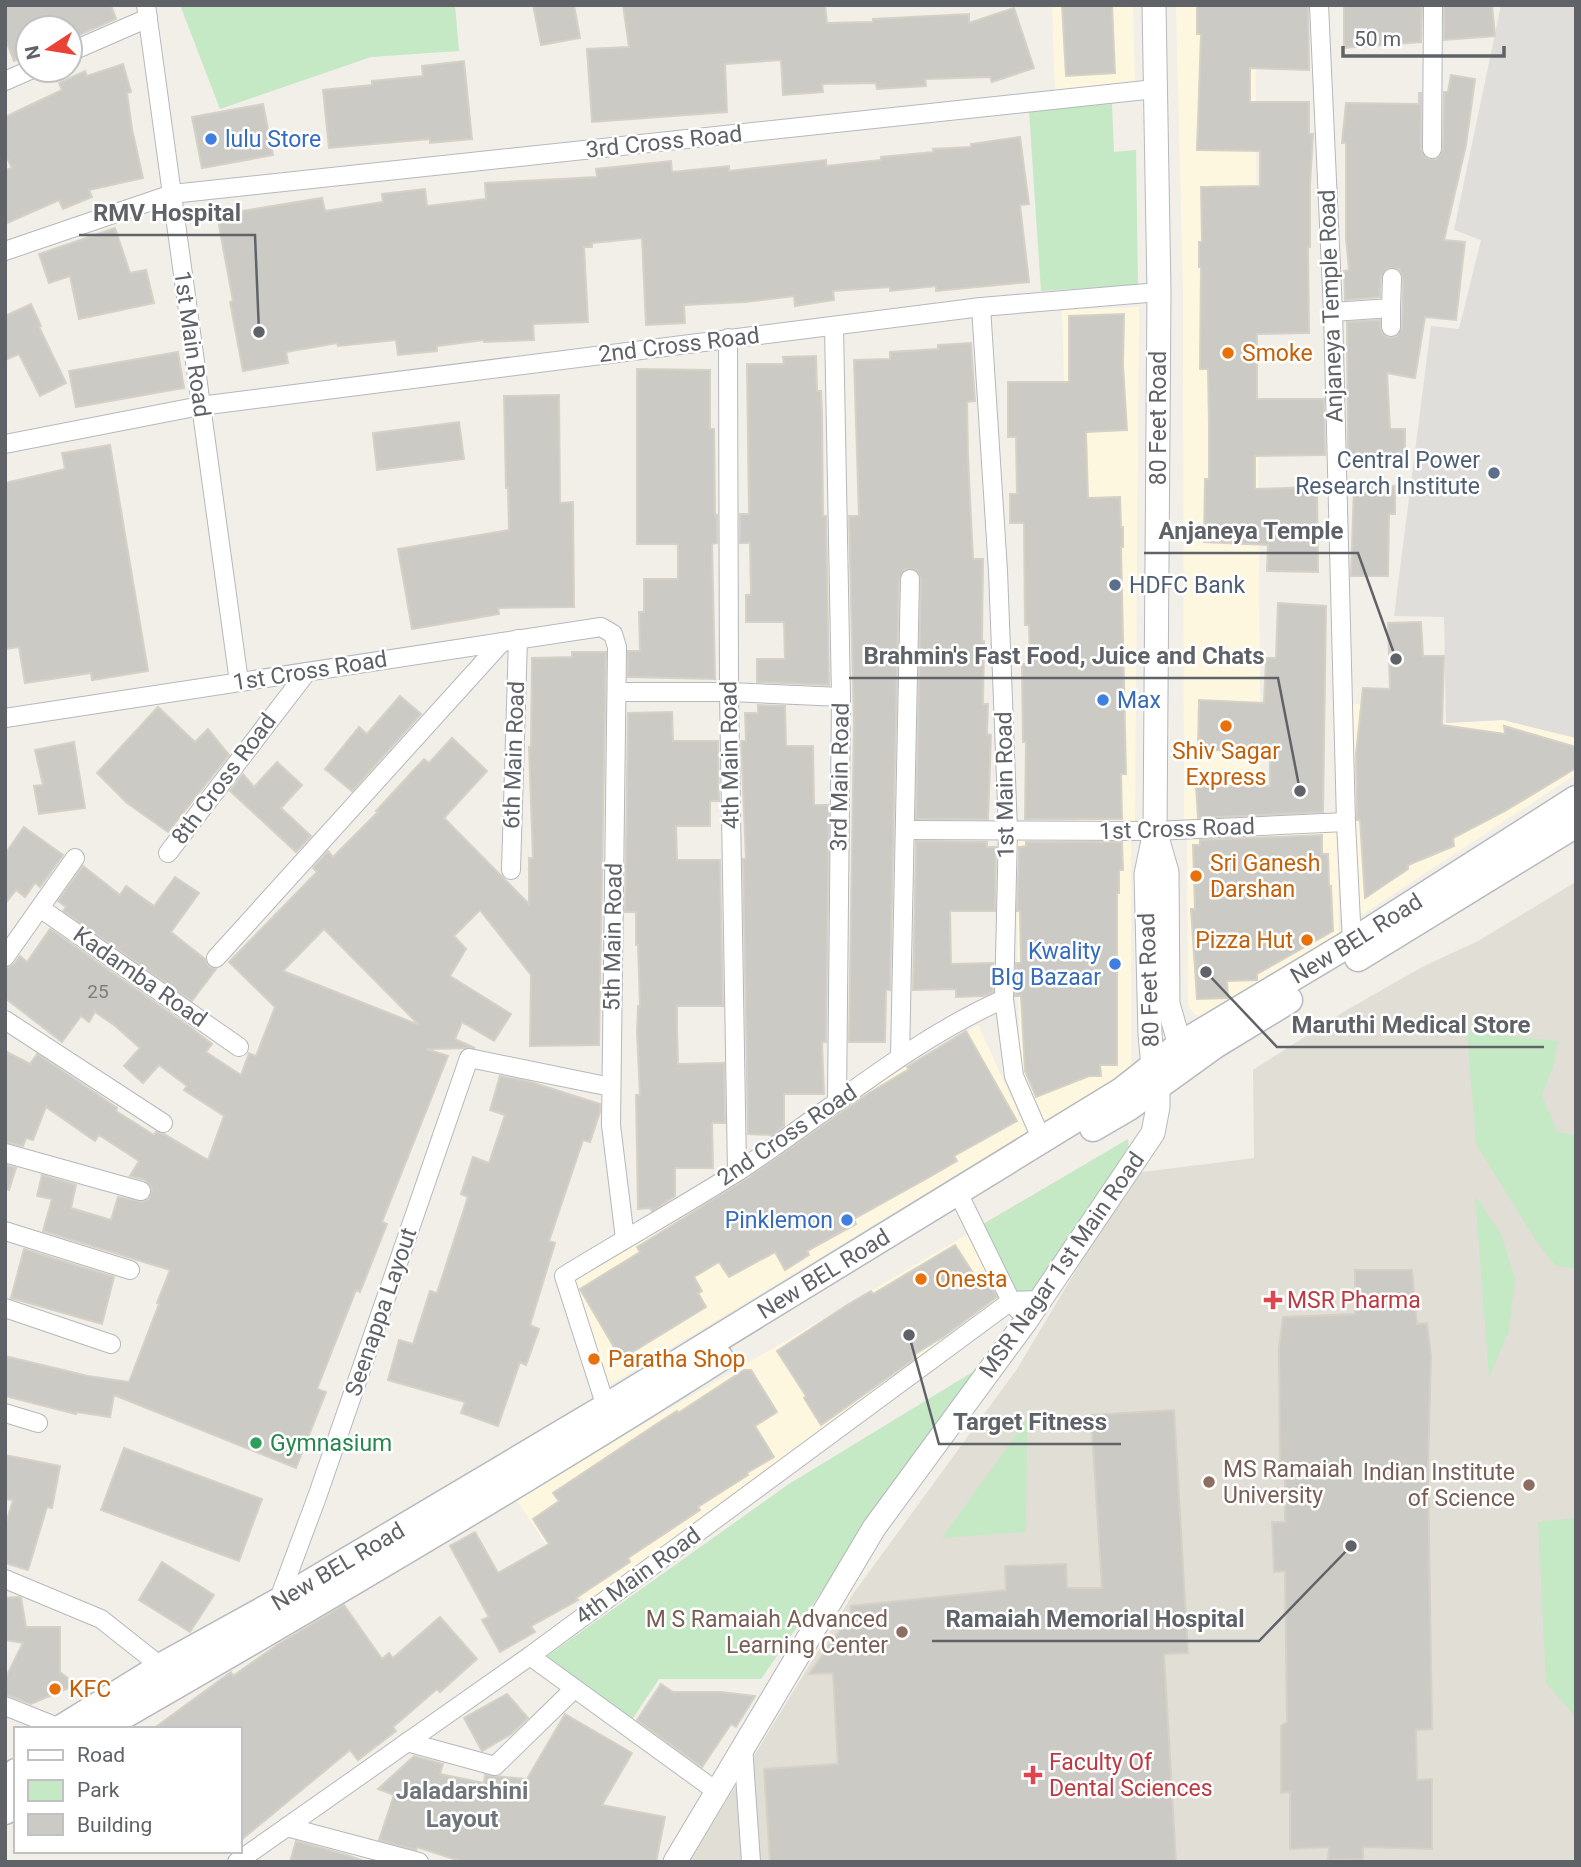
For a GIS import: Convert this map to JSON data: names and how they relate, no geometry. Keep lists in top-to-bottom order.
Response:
{
  "streets": {
    "main road": ["New BEL Road"],
    "street": [
      "3rd Cross Road",
      "Anjaneya Temple Road",
      "1st Main Road",
      "2nd Cross Road",
      "80 Feet Road",
      "1st Cross Road",
      "6th Main Road",
      "4th Main Road",
      "3rd Main Road",
      "8th Cross Road",
      "5th Main Road",
      "Kadamba Road",
      "MSR Nagar 1st Main Road",
      "Seenappa Layout"
    ]
  },
  "crossings": [
    ["3rd Cross Road", "1st Main Road"],
    ["3rd Cross Road", "80 Feet Road"],
    ["Anjaneya Temple Road", "1st Cross Road"],
    ["Anjaneya Temple Road", "New BEL Road"],
    ["1st Main Road", "2nd Cross Road"],
    ["1st Main Road", "1st Cross Road"],
    ["2nd Cross Road", "80 Feet Road"],
    ["2nd Cross Road", "4th Main Road"],
    ["2nd Cross Road", "3rd Main Road"],
    ["2nd Cross Road", "5th Main Road"],
    ["2nd Cross Road", "New BEL Road"],
    ["80 Feet Road", "1st Cross Road"],
    ["80 Feet Road", "New BEL Road"],
    ["80 Feet Road", "MSR Nagar 1st Main Road"],
    ["1st Cross Road", "6th Main Road"],
    ["1st Cross Road", "8th Cross Road"],
    ["1st Cross Road", "5th Main Road"],
    ["5th Main Road", "Seenappa Layout"],
    ["New BEL Road", "MSR Nagar 1st Main Road"],
    ["New BEL Road", "Seenappa Layout"]
  ],
  "districts": ["Jaladarshini Layout"],
  "places": {
    "other": [
      "lulu Store",
      "RMV Hospital",
      "Smoke",
      "Central Power Research Institute",
      "HDFC Bank",
      "Anjaneya Temple",
      "Max",
      "Shiv Sagar Express",
      "Brahmin's Fast Food, Juice and Chats",
      "Sri Ganesh Darshan",
      "Pizza Hut",
      "Kwality BIg Bazaar",
      "Maruthi Medical Store",
      "Pinklemon",
      "Onesta",
      "Target Fitness",
      "Paratha Shop",
      "Gymnasium",
      "MS Ramaiah University",
      "Indian Institute of Science",
      "Ramaiah Memorial Hospital",
      "M S Ramaiah Advanced Learning Center",
      "KFC"
    ],
    "health": ["MSR Pharma", "Faculty Of Dental Sciences"]
  },
  "house_numbers": ["25"],
  "legend": ["Road", "Park", "Building"],
  "scale_bar": "50 m",
  "north": "left"
}
